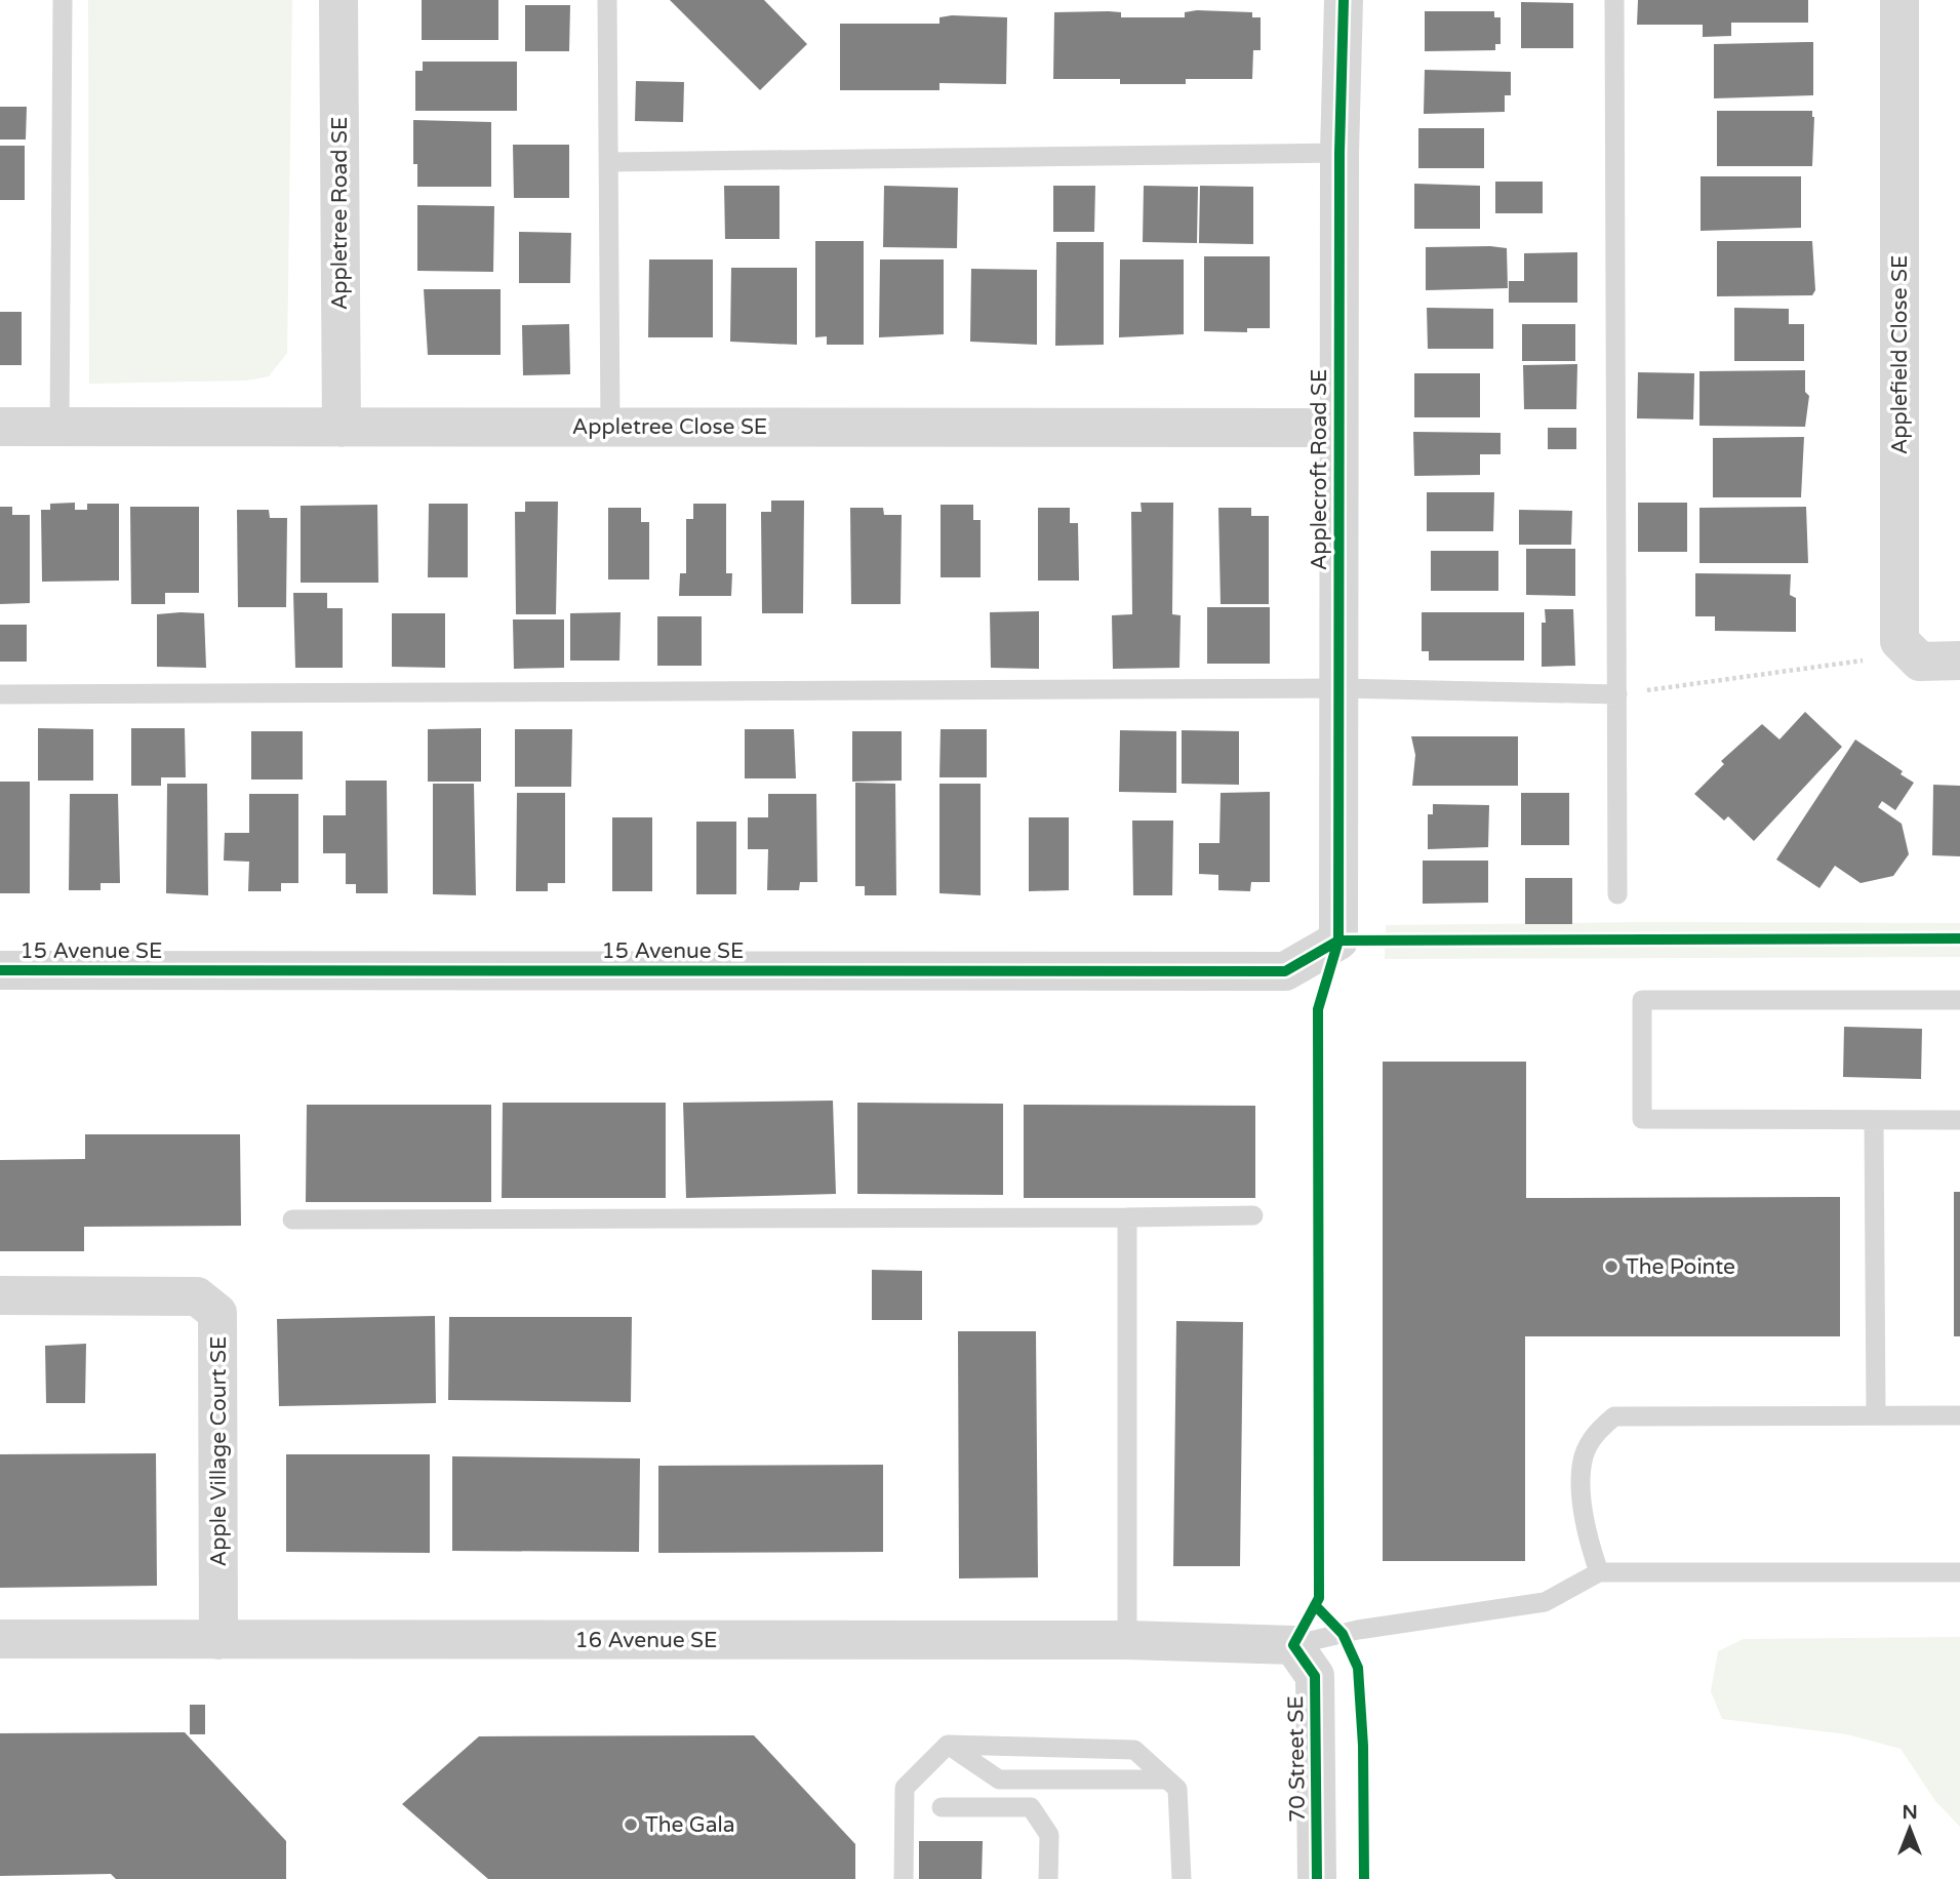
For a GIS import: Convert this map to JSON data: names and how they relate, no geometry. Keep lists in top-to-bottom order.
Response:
{
  "streets": {
    "street": [
      "Appletree Road SE",
      "Applefield Close SE",
      "Appletree Close SE",
      "Applecroft Road SE",
      "15 Avenue SE",
      "Apple Village Court SE",
      "16 Avenue SE",
      "70 Street SE"
    ]
  },
  "crossings": [
    ["Appletree Road SE", "Appletree Close SE"],
    ["Appletree Close SE", "Applecroft Road SE"],
    ["Applecroft Road SE", "15 Avenue SE"],
    ["Apple Village Court SE", "16 Avenue SE"],
    ["16 Avenue SE", "70 Street SE"]
  ],
  "places": ["The Pointe", "The Gala"],
  "north": "top"
}
